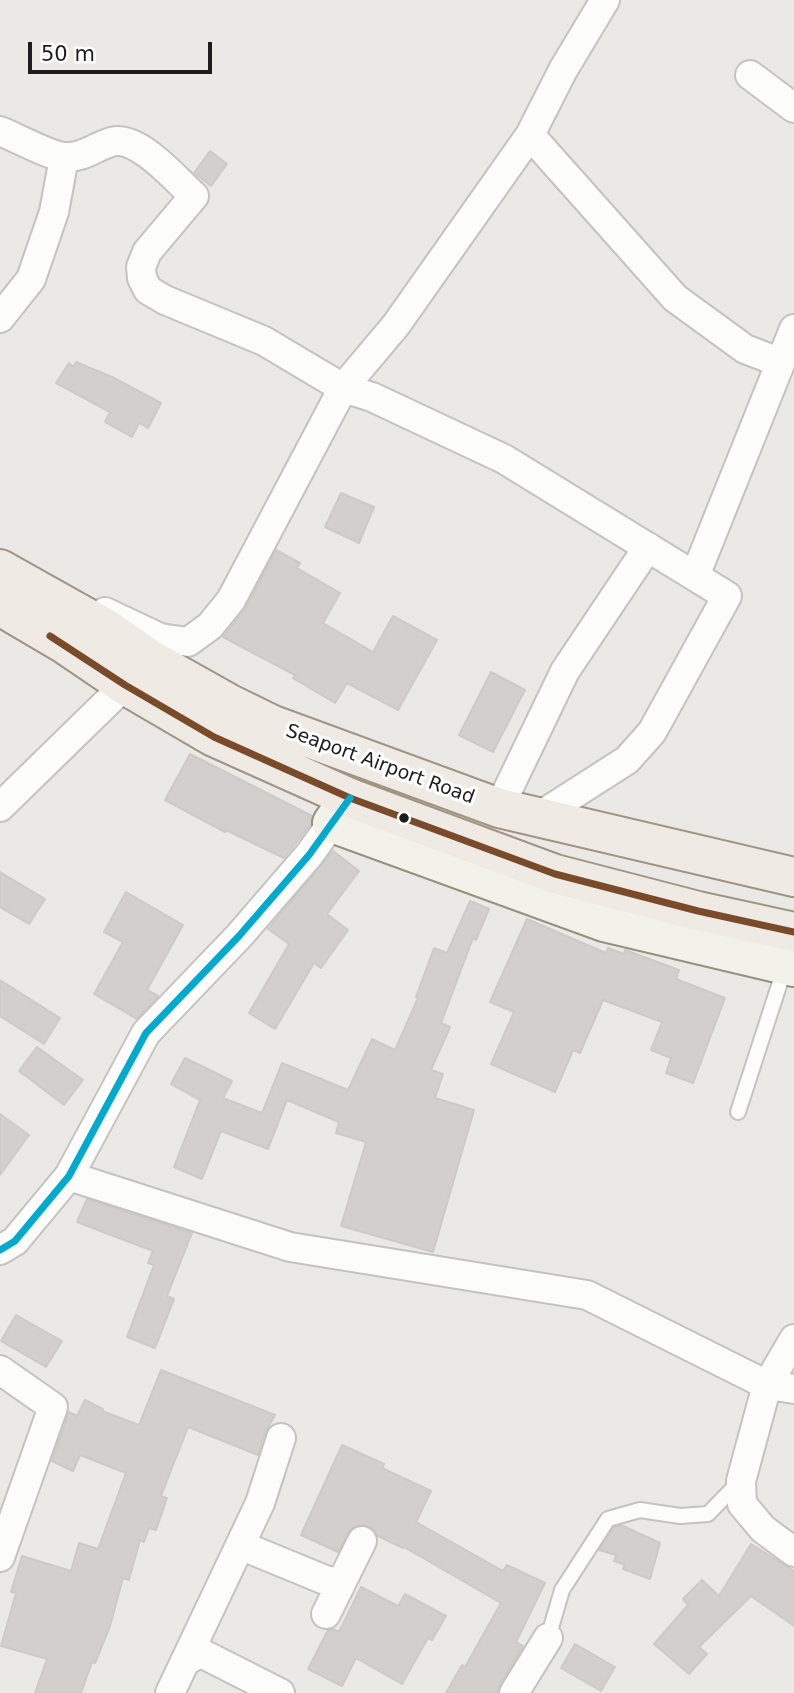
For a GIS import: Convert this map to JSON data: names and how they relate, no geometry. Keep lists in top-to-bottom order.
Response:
{
  "streets": {
    "main road": ["Seaport Airport Road"]
  },
  "scale_bar": "50 m"
}
